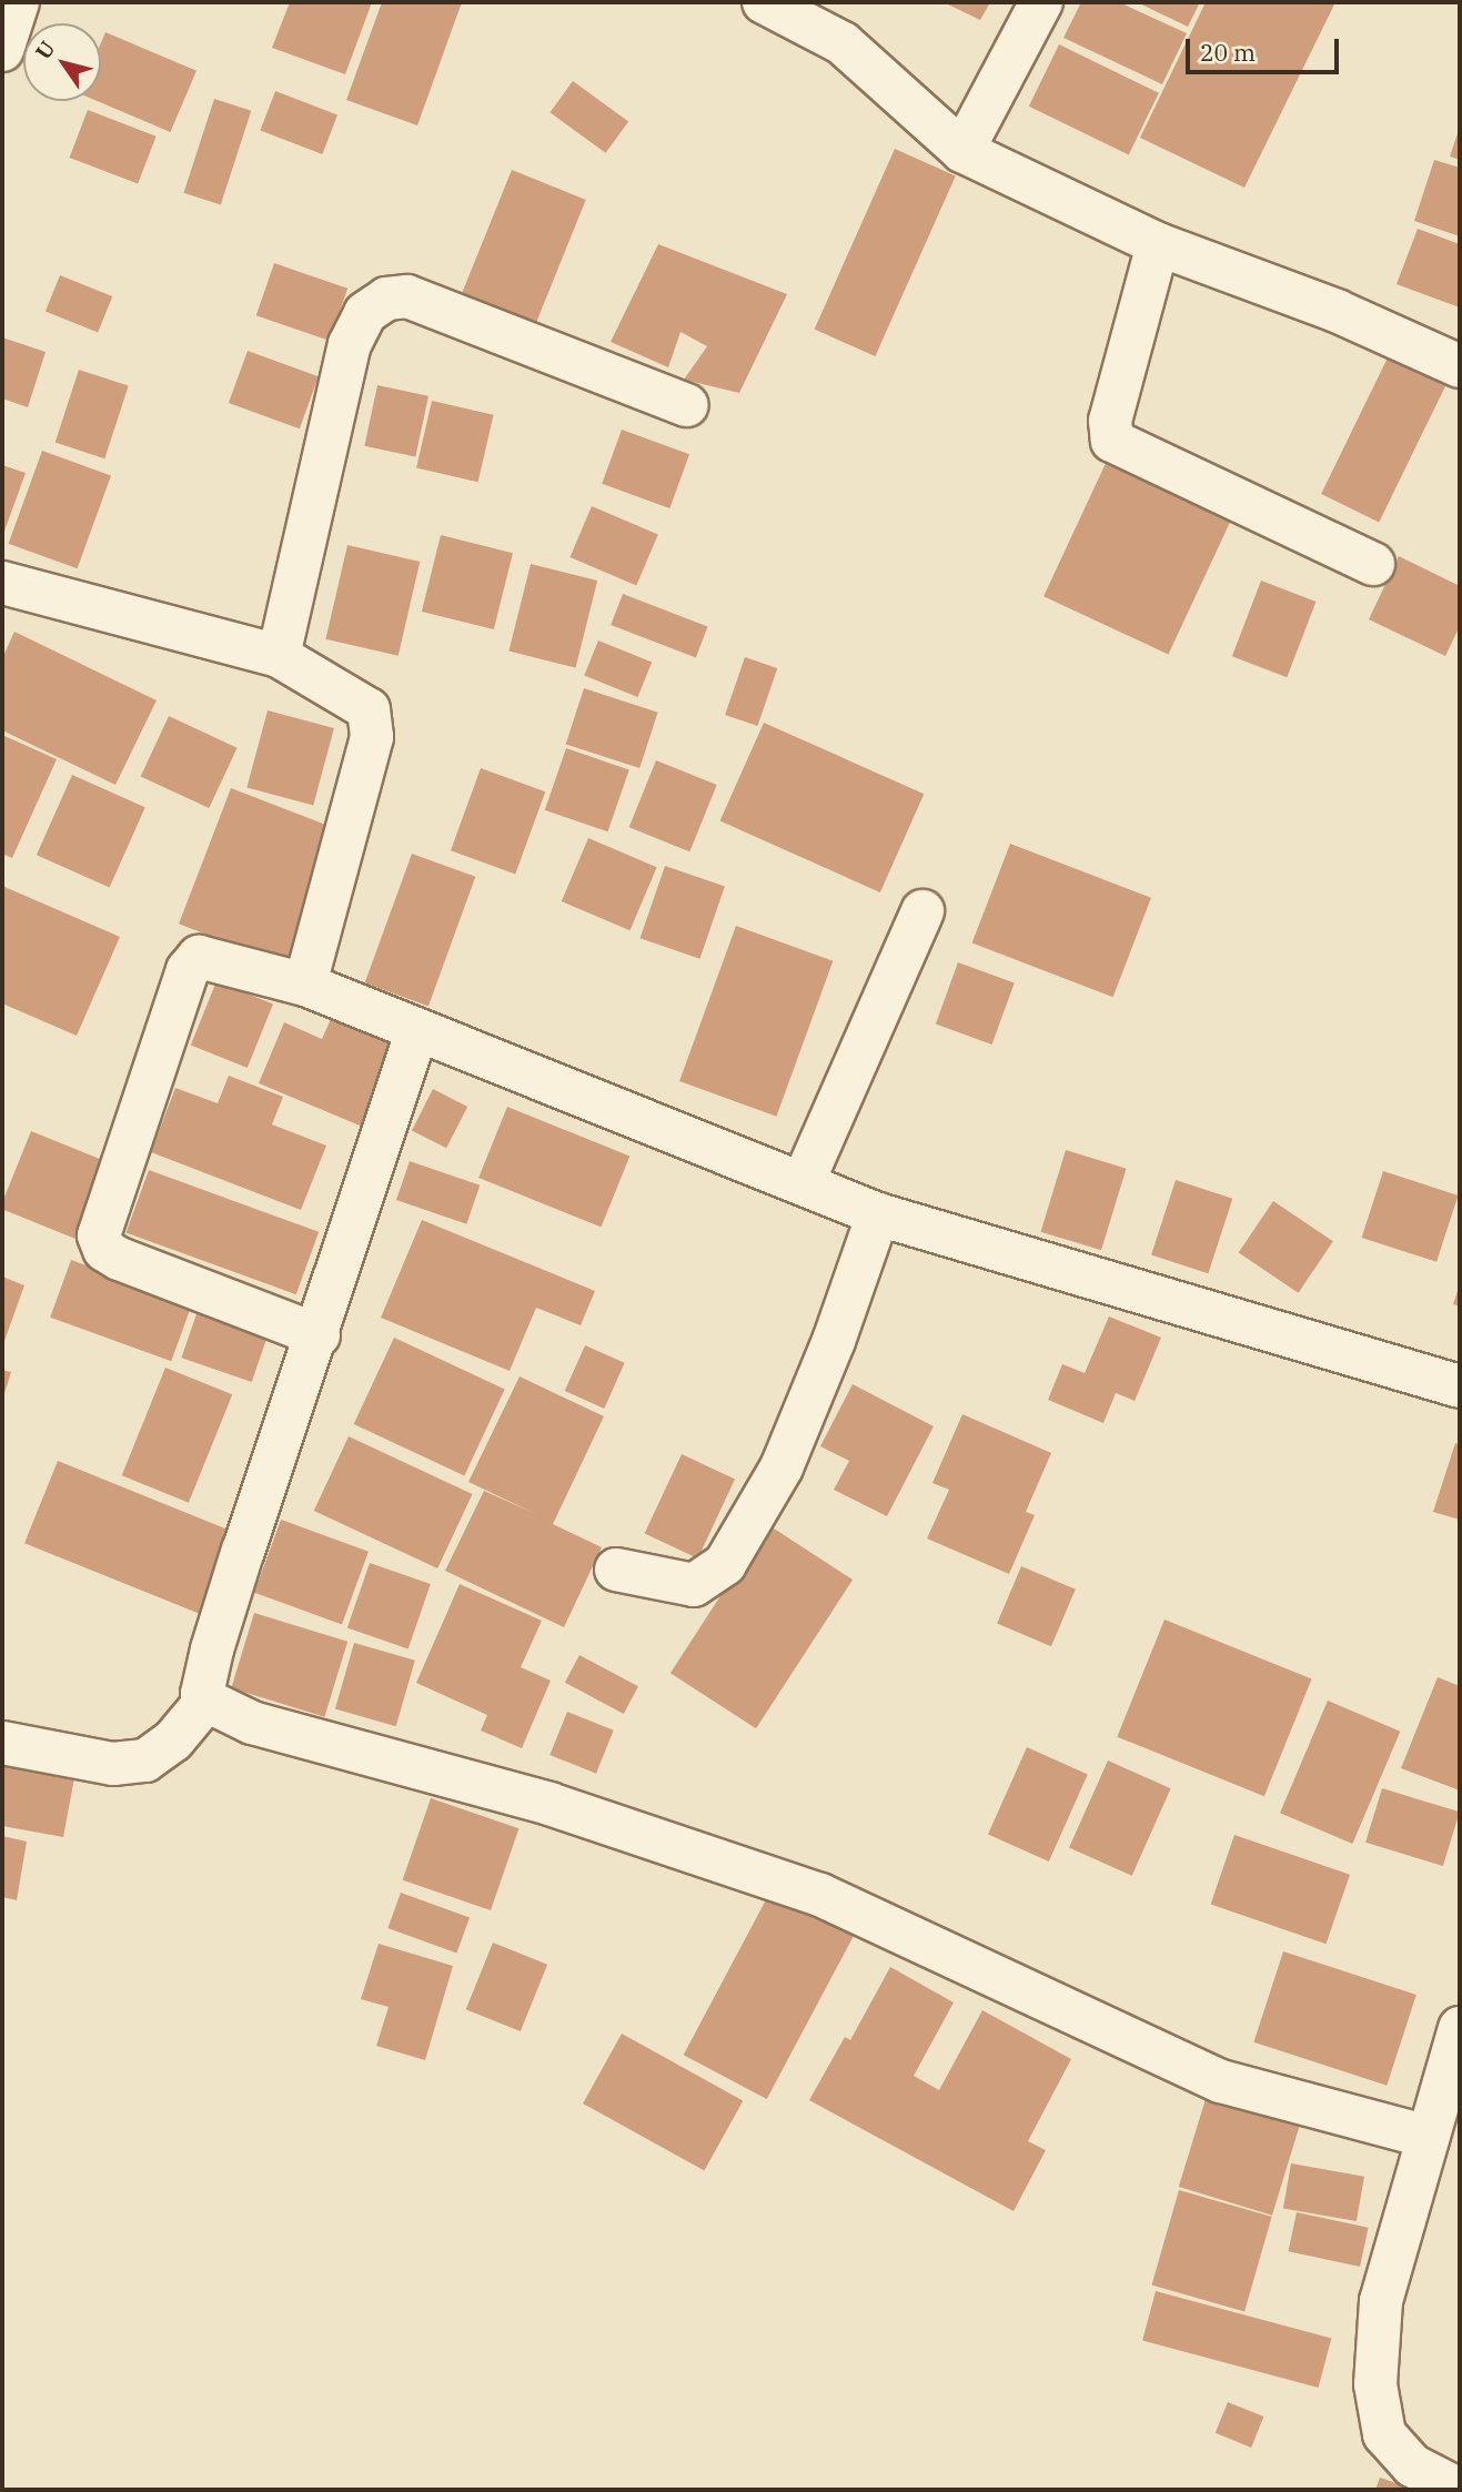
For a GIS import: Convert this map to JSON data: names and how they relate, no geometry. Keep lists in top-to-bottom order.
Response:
{
  "scale_bar": "20 m",
  "north": "top left"
}
